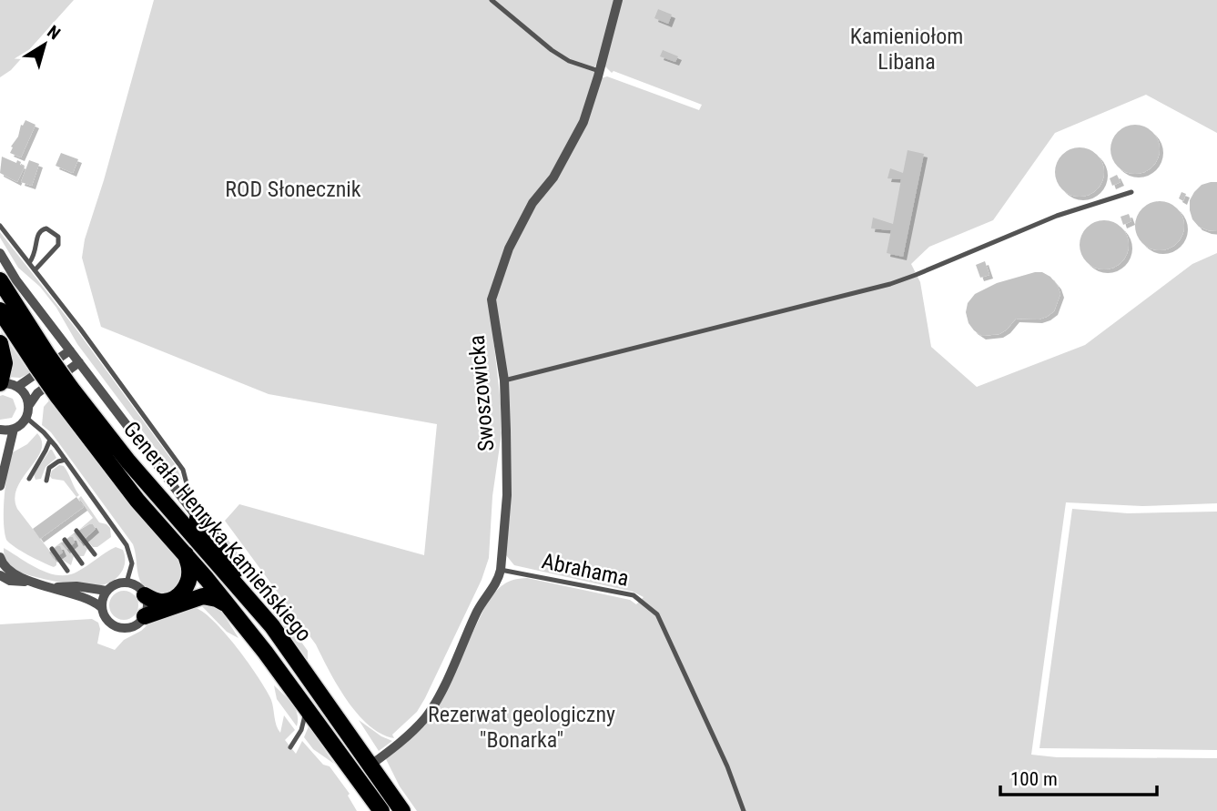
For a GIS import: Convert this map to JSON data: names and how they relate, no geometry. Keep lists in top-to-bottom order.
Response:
{
  "streets": {
    "main road": ["Generała Henryka Kamieńskiego"],
    "street": ["Swoszowicka"],
    "lane": ["Abrahama"]
  },
  "crossings": [
    ["Swoszowicka", "Generała Henryka Kamieńskiego"],
    ["Swoszowicka", "Abrahama"]
  ],
  "parks": ["Kamieniołom Libana", "ROD Słonecznik", "Rezerwat geologiczny \"Bonarka\""],
  "scale_bar": "100 m",
  "north": "top right"
}
